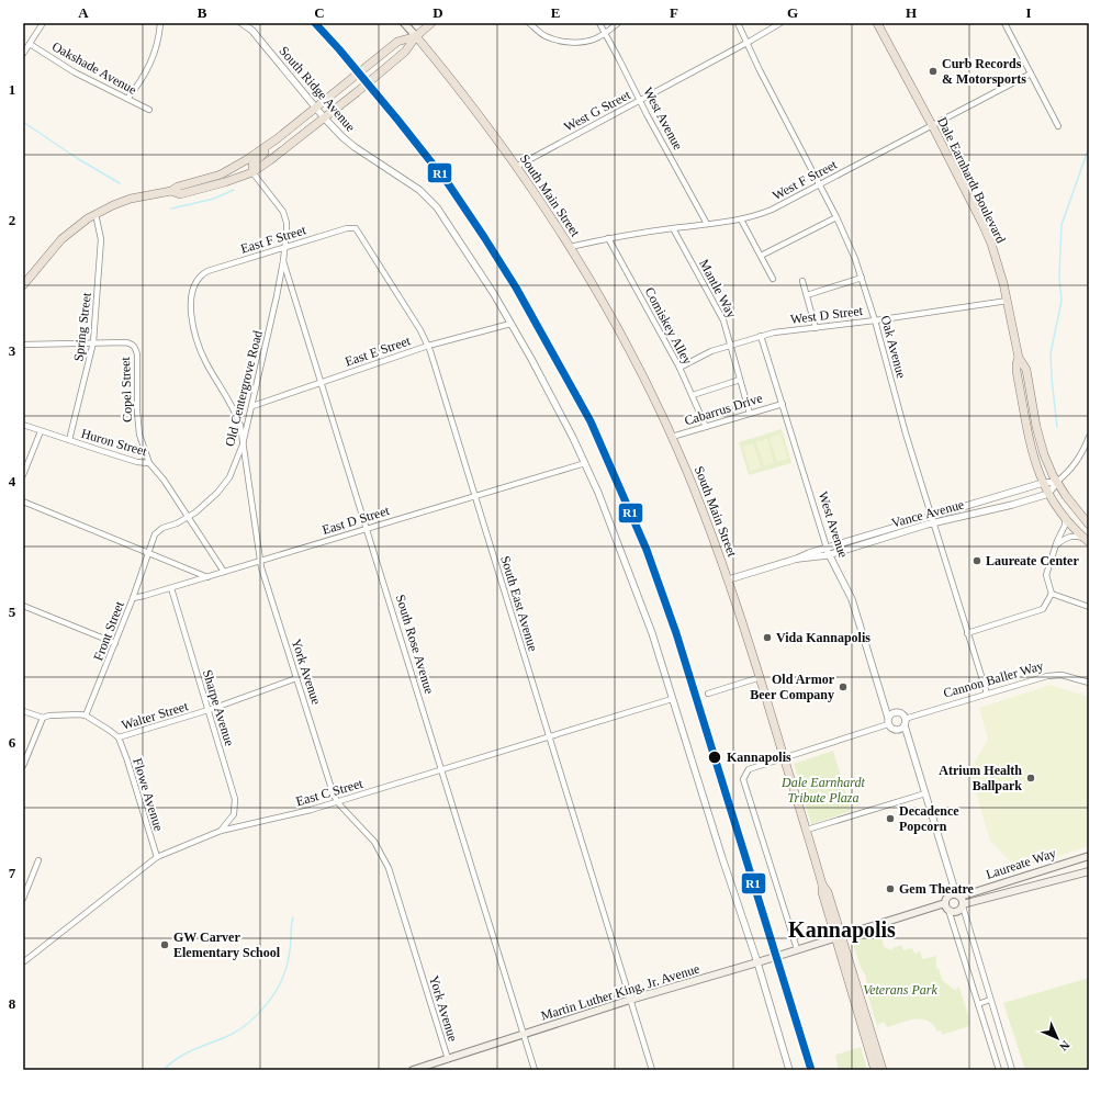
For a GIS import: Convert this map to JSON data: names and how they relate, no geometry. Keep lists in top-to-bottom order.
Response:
{
  "streets": {
    "main road": [
      "Dale Earnhardt Boulevard",
      "South Main Street",
      "Laureate Way",
      "Martin Luther King, Jr. Avenue"
    ],
    "street": [
      "Oakshade Avenue",
      "South Ridge Avenue",
      "West G Street",
      "West Avenue",
      "West F Street",
      "East F Street",
      "Mantle Way",
      "West D Street",
      "Comiskey Alley",
      "Spring Street",
      "Oak Avenue",
      "East E Street",
      "Old Centergrove Road",
      "Copel Street",
      "Cabarrus Drive",
      "Huron Street",
      "Vance Avenue",
      "East D Street",
      "South East Avenue",
      "Front Street",
      "South Rose Avenue",
      "York Avenue",
      "Cannon Baller Way",
      "Sharpe Avenue",
      "Walter Street",
      "East C Street",
      "Flowe Avenue"
    ]
  },
  "crossings": [
    ["South Ridge Avenue", "East E Street"],
    ["South Ridge Avenue", "East D Street"],
    ["South Ridge Avenue", "East C Street"],
    ["South Ridge Avenue", "Martin Luther King, Jr. Avenue"],
    ["West G Street", "West Avenue"],
    ["West G Street", "South Main Street"],
    ["West G Street", "Oak Avenue"],
    ["West Avenue", "West F Street"],
    ["West Avenue", "West D Street"],
    ["West Avenue", "Cabarrus Drive"],
    ["West Avenue", "Vance Avenue"],
    ["West Avenue", "Cannon Baller Way"],
    ["West F Street", "Dale Earnhardt Boulevard"],
    ["West F Street", "South Main Street"],
    ["West F Street", "Mantle Way"],
    ["West F Street", "Comiskey Alley"],
    ["West F Street", "Oak Avenue"],
    ["Dale Earnhardt Boulevard", "West D Street"],
    ["Dale Earnhardt Boulevard", "Vance Avenue"],
    ["South Main Street", "Cabarrus Drive"],
    ["South Main Street", "Vance Avenue"],
    ["South Main Street", "Cannon Baller Way"],
    ["South Main Street", "Martin Luther King, Jr. Avenue"],
    ["East F Street", "Old Centergrove Road"],
    ["East F Street", "South East Avenue"],
    ["East F Street", "York Avenue"],
    ["Mantle Way", "West D Street"],
    ["Mantle Way", "Cabarrus Drive"],
    ["West D Street", "Comiskey Alley"],
    ["West D Street", "Oak Avenue"],
    ["Comiskey Alley", "Cabarrus Drive"],
    ["Spring Street", "Copel Street"],
    ["Spring Street", "Huron Street"],
    ["Oak Avenue", "Vance Avenue"],
    ["Oak Avenue", "Cannon Baller Way"],
    ["East E Street", "Old Centergrove Road"],
    ["East E Street", "South East Avenue"],
    ["East E Street", "South Rose Avenue"],
    ["Old Centergrove Road", "Huron Street"],
    ["Old Centergrove Road", "Front Street"],
    ["Old Centergrove Road", "South Rose Avenue"],
    ["Old Centergrove Road", "York Avenue"],
    ["Copel Street", "Huron Street"],
    ["Huron Street", "East D Street"],
    ["East D Street", "South East Avenue"],
    ["East D Street", "Front Street"],
    ["East D Street", "South Rose Avenue"],
    ["East D Street", "York Avenue"],
    ["East D Street", "Sharpe Avenue"],
    ["South East Avenue", "East C Street"],
    ["South East Avenue", "Martin Luther King, Jr. Avenue"],
    ["Front Street", "Walter Street"],
    ["South Rose Avenue", "East C Street"],
    ["South Rose Avenue", "Martin Luther King, Jr. Avenue"],
    ["York Avenue", "Walter Street"],
    ["York Avenue", "East C Street"],
    ["York Avenue", "Martin Luther King, Jr. Avenue"],
    ["Cannon Baller Way", "Martin Luther King, Jr. Avenue"],
    ["Sharpe Avenue", "Walter Street"],
    ["Sharpe Avenue", "East C Street"],
    ["Walter Street", "Flowe Avenue"],
    ["East C Street", "Flowe Avenue"]
  ],
  "districts": ["Kannapolis"],
  "parks": ["Dale Earnhardt Tribute Plaza", "Veterans Park"],
  "places": [
    "Curb Records & Motorsports",
    "Laureate Center",
    "Vida Kannapolis",
    "Old Armor Beer Company",
    "Kannapolis",
    "Atrium Health Ballpark",
    "Decadence Popcorn",
    "Gem Theatre",
    "GW Carver Elementary School"
  ],
  "lines": ["transit line R1"],
  "north": "bottom right",
  "grid": {
    "columns": [
      "A",
      "B",
      "C",
      "D",
      "E",
      "F",
      "G",
      "H",
      "I"
    ],
    "rows": [
      "1",
      "2",
      "3",
      "4",
      "5",
      "6",
      "7",
      "8"
    ]
  }
}
